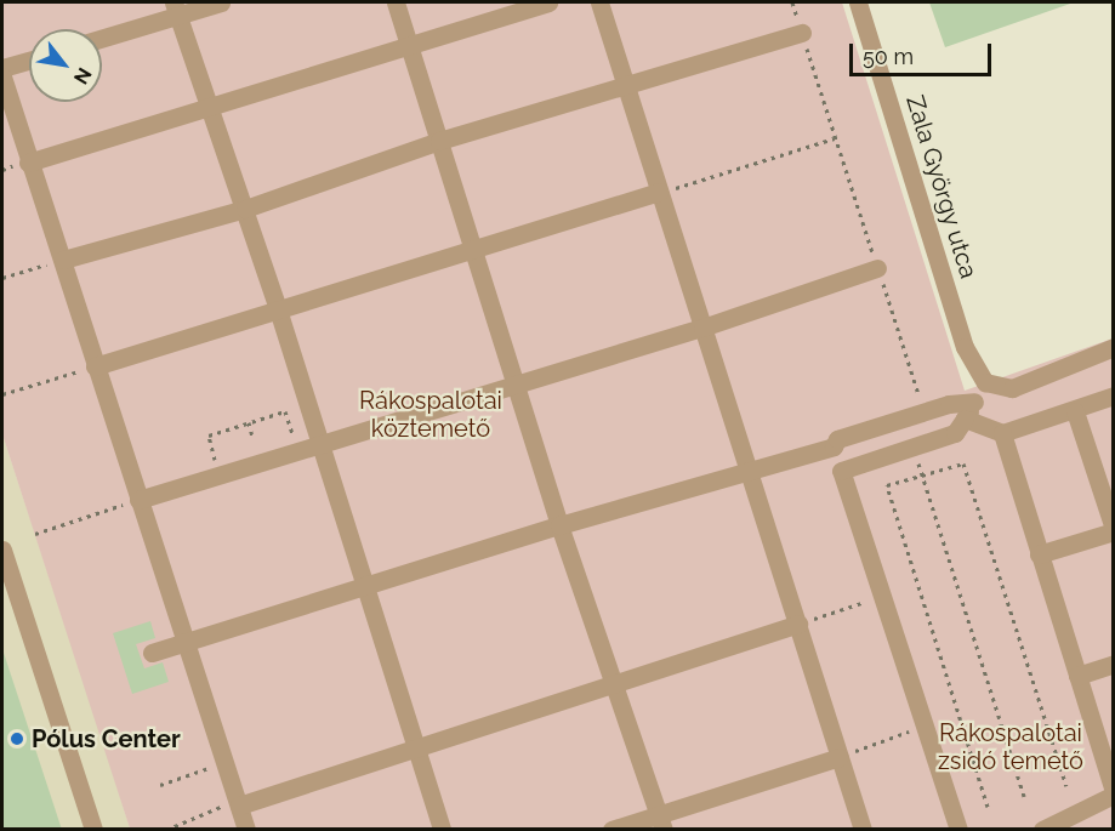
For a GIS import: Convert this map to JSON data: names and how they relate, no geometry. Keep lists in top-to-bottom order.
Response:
{
  "streets": {
    "street": ["Zala György utca"]
  },
  "parks": ["Rákospalotai köztemető", "Rákospalotai zsidó temető"],
  "places": ["Pólus Center"],
  "scale_bar": "50 m",
  "north": "bottom right"
}
